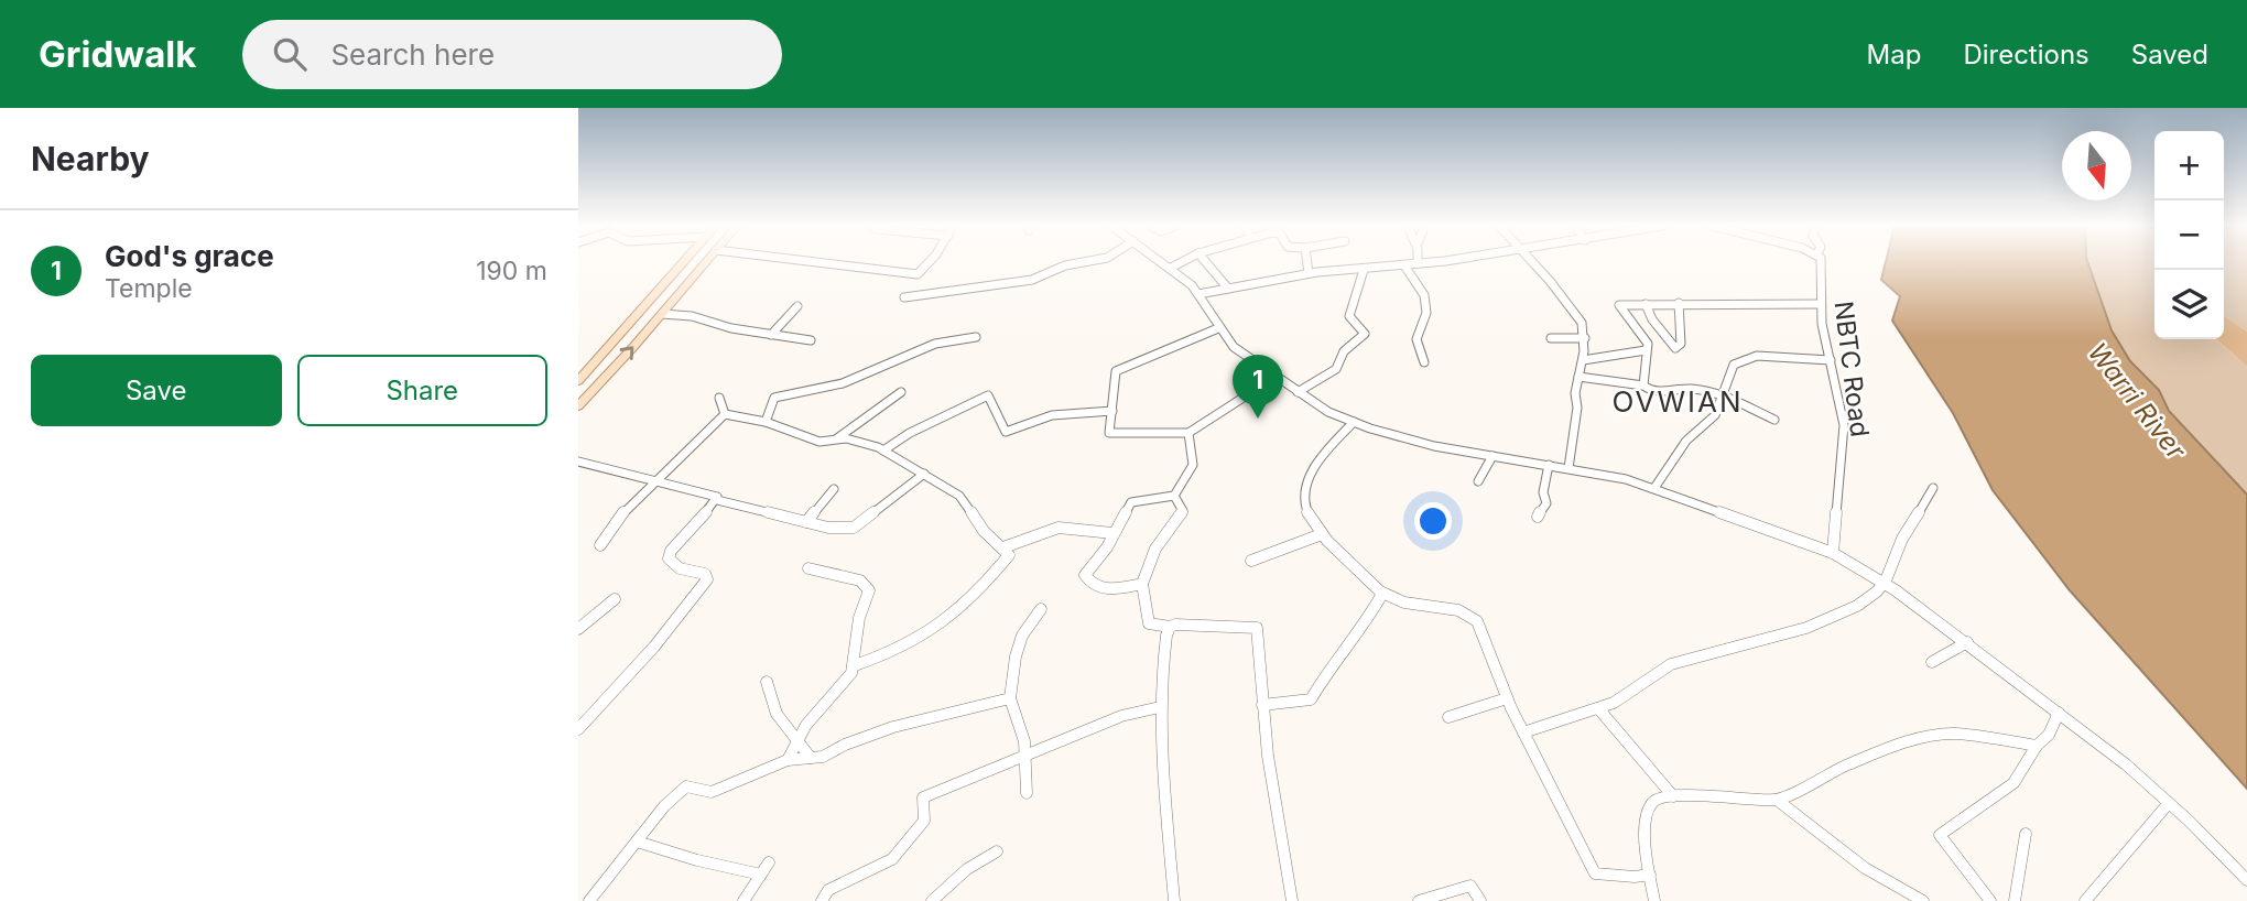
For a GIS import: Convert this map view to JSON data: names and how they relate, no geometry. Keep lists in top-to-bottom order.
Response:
{
  "streets": {
    "street": ["NBTC Road"]
  },
  "districts": ["OVWIAN"],
  "water": ["Warri River"],
  "north": "bottom",
  "page": {
    "header": "Gridwalk",
    "search": "Search here",
    "nav": ["Map", "Directions", "Saved"],
    "heading": "Nearby",
    "map_buttons": ["+", "−"],
    "list": [
      {
        "mark": "1",
        "name": "God's grace",
        "note": "Temple",
        "value": "190 m"
      }
    ],
    "buttons": ["Save", "Share"],
    "pins": "1"
  }
}
